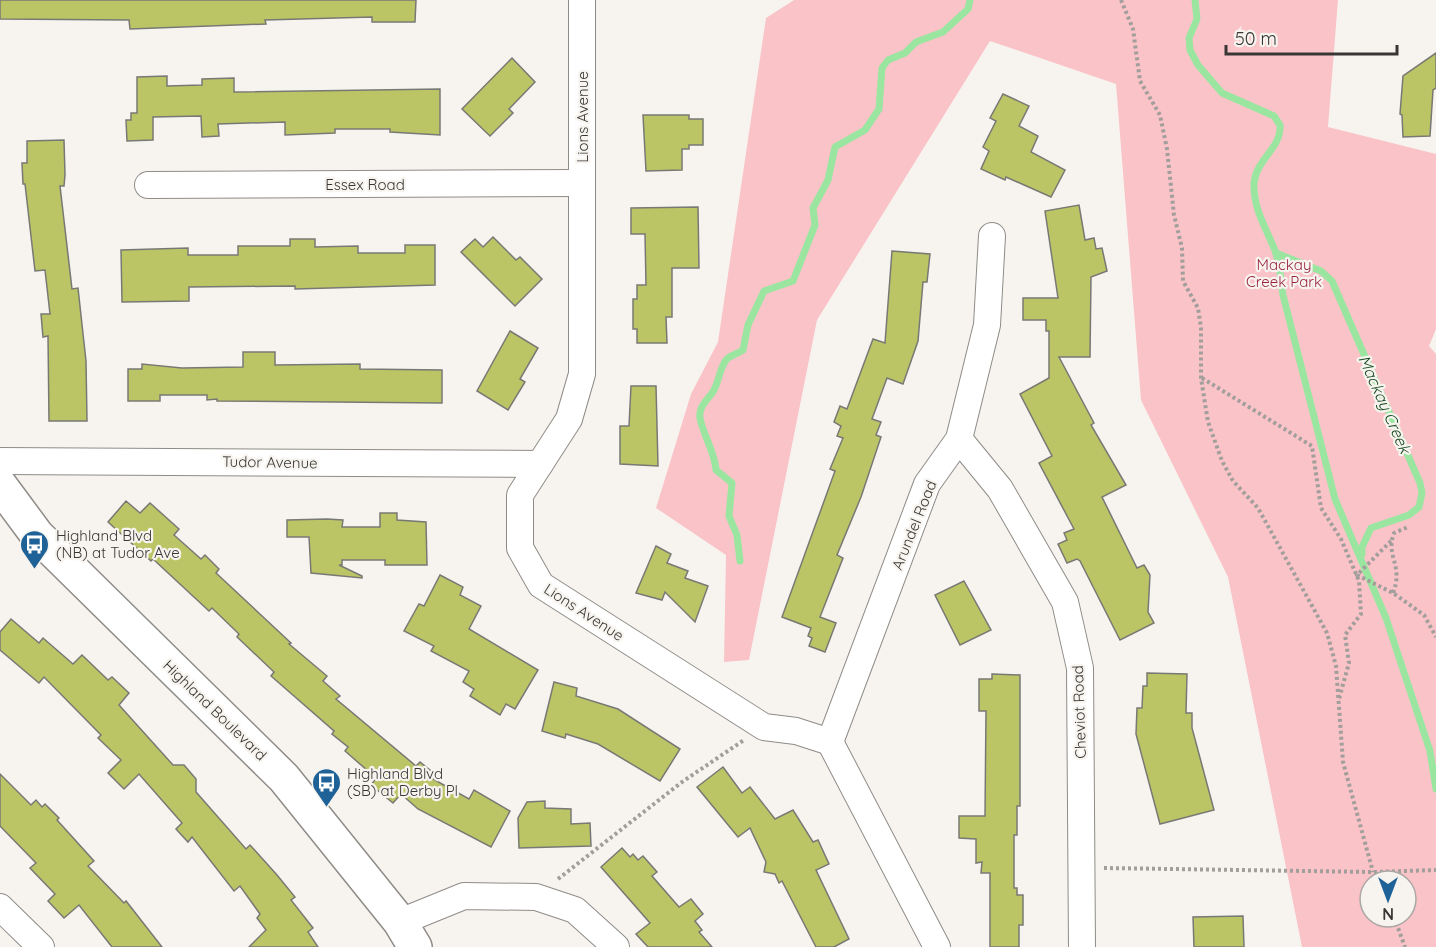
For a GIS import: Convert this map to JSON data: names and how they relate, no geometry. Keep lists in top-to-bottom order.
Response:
{
  "streets": {
    "street": [
      "Lions Avenue",
      "Essex Road",
      "Tudor Avenue",
      "Arundel Road",
      "Highland Boulevard",
      "Cheviot Road"
    ]
  },
  "crossings": [
    ["Lions Avenue", "Essex Road"],
    ["Lions Avenue", "Tudor Avenue"],
    ["Lions Avenue", "Arundel Road"],
    ["Arundel Road", "Cheviot Road"]
  ],
  "water": ["Mackay Creek"],
  "parks": ["Mackay Creek Park"],
  "places": {
    "bus stop": ["Highland Blvd (NB) at Tudor Ave", "Highland Blvd (SB) at Derby Pl"]
  },
  "scale_bar": "50 m",
  "north": "bottom"
}
